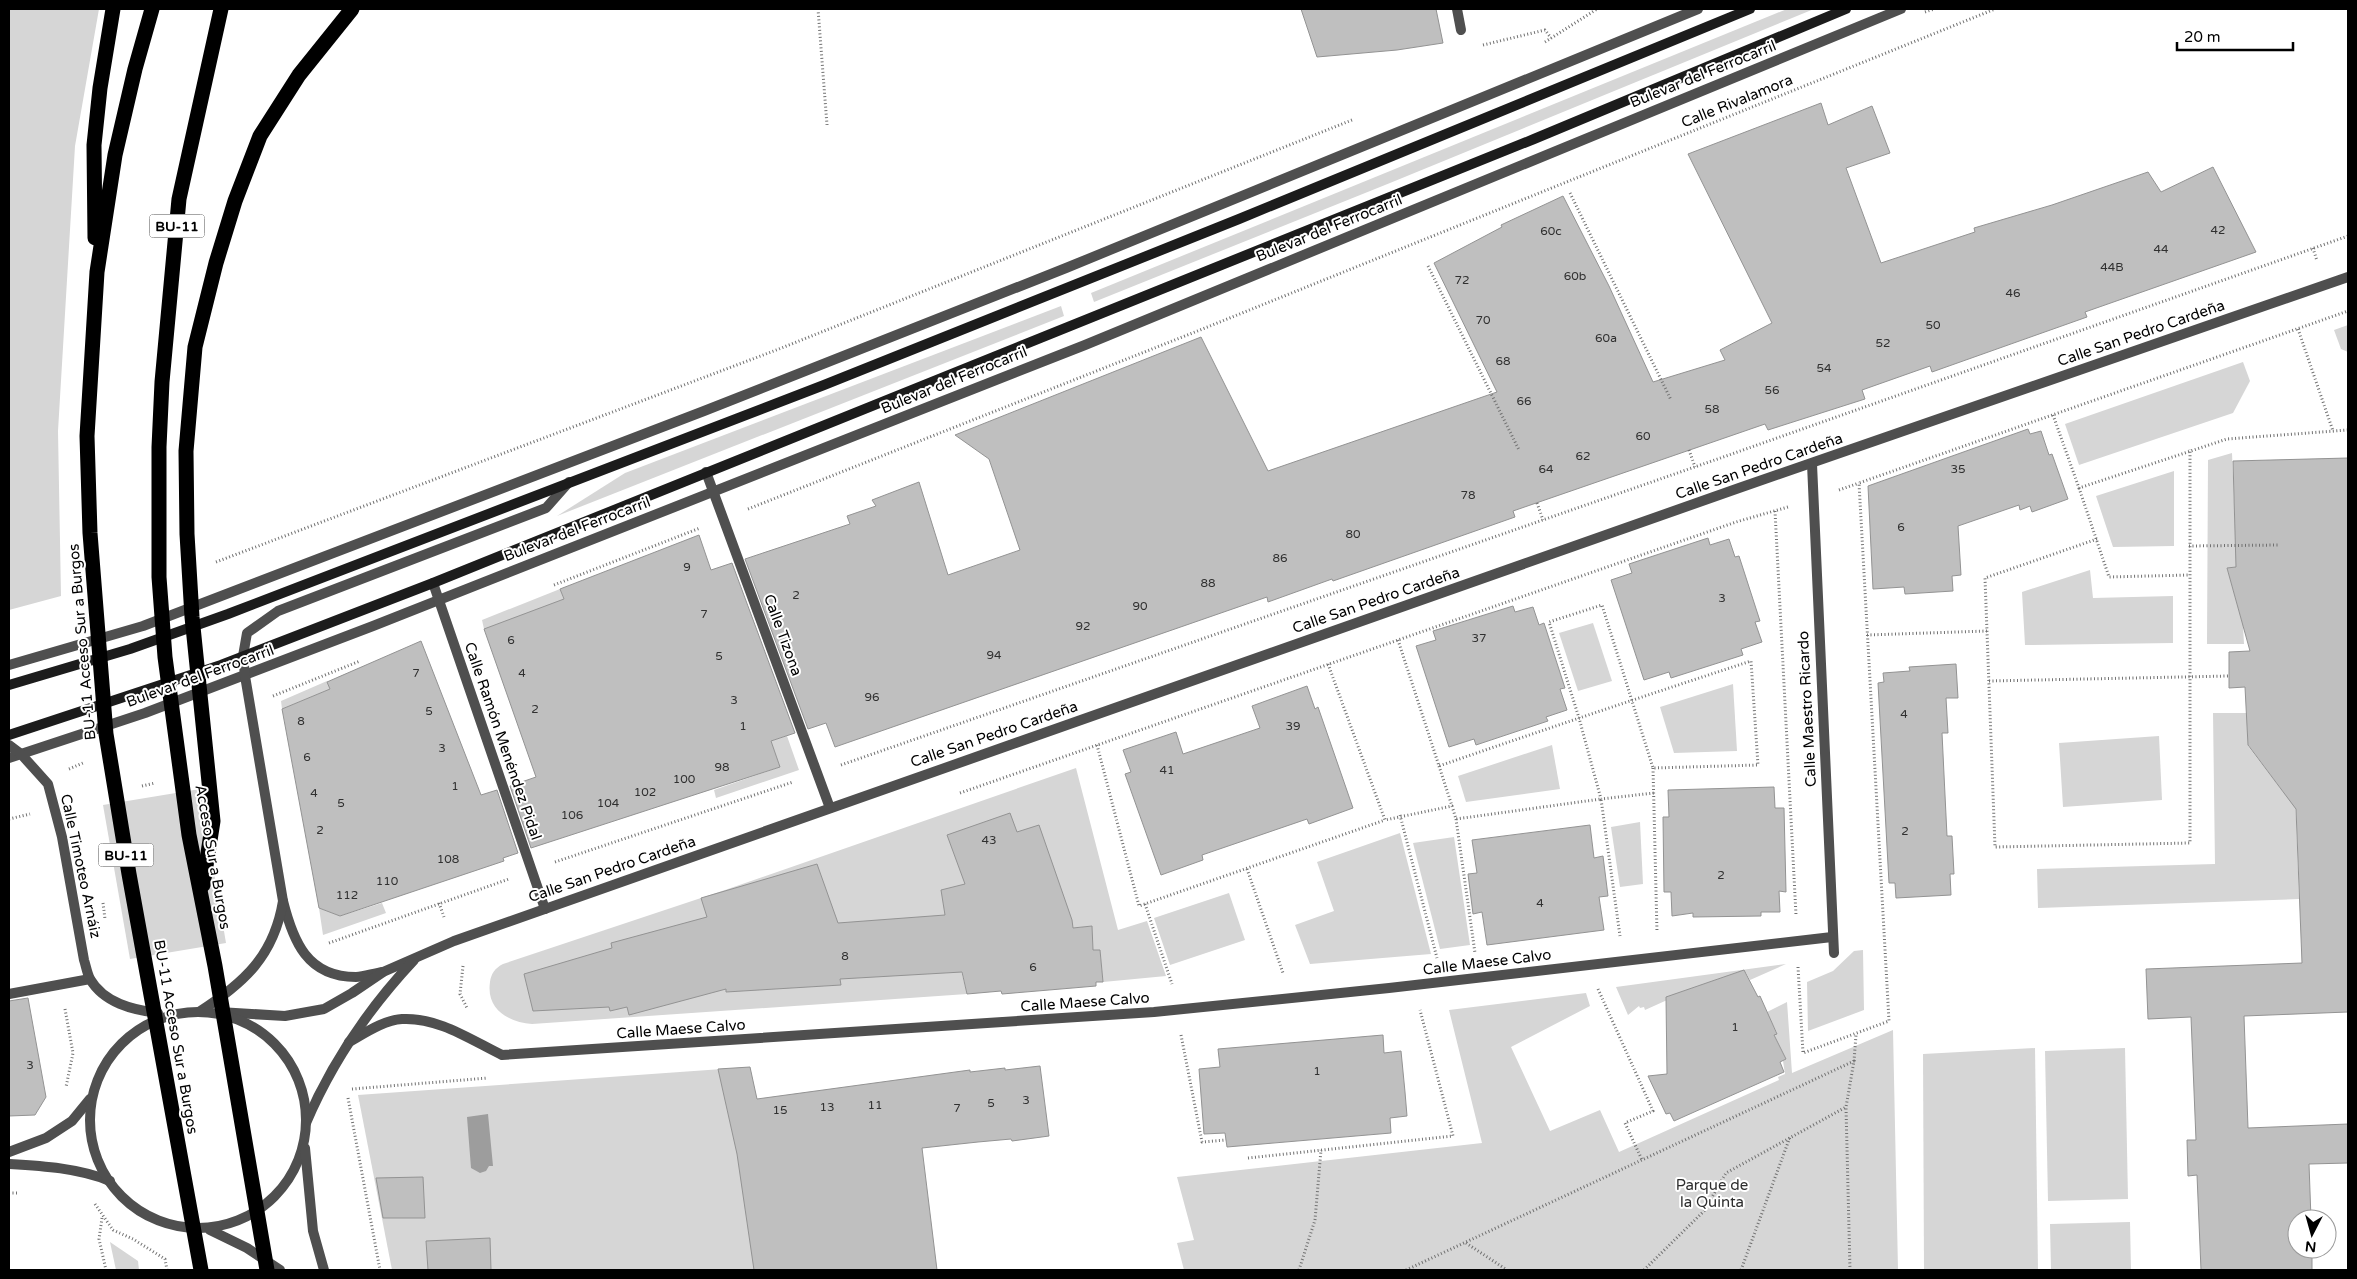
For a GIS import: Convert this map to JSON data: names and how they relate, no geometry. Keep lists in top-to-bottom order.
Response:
{
  "streets": {
    "highway": ["BU-11", "BU-11 Acceso Sur a Burgos", "Acceso Sur a Burgos"],
    "main road": ["Bulevar del Ferrocarril"],
    "street": [
      "Calle San Pedro Cardeña",
      "Calle Tizona",
      "Calle Maestro Ricardo",
      "Calle Ramón Menéndez Pidal",
      "Calle Timoteo Arnáiz",
      "Calle Maese Calvo"
    ],
    "path": ["Calle Rivalamora"]
  },
  "crossings": [
    ["Bulevar del Ferrocarril", "Calle Tizona"],
    ["Bulevar del Ferrocarril", "Calle Ramón Menéndez Pidal"],
    ["Bulevar del Ferrocarril", "Calle Timoteo Arnáiz"],
    ["Calle San Pedro Cardeña", "Calle Tizona"],
    ["Calle San Pedro Cardeña", "Calle Maestro Ricardo"],
    ["Calle San Pedro Cardeña", "Calle Ramón Menéndez Pidal"],
    ["Calle San Pedro Cardeña", "Calle Maese Calvo"],
    ["Calle Maestro Ricardo", "Calle Maese Calvo"]
  ],
  "parks": ["Parque de la Quinta"],
  "house_numbers": [
    "42",
    "60c",
    "44",
    "44B",
    "60b",
    "72",
    "46",
    "70",
    "50",
    "60a",
    "52",
    "68",
    "54",
    "56",
    "66",
    "58",
    "60",
    "62",
    "64",
    "35",
    "78",
    "6",
    "80",
    "86",
    "9",
    "88",
    "2",
    "3",
    "90",
    "7",
    "92",
    "37",
    "6",
    "94",
    "5",
    "7",
    "4",
    "96",
    "3",
    "2",
    "5",
    "4",
    "8",
    "1",
    "39",
    "3",
    "6",
    "98",
    "41",
    "100",
    "1",
    "102",
    "4",
    "5",
    "104",
    "106",
    "2",
    "2",
    "43",
    "108",
    "2",
    "110",
    "112",
    "4",
    "8",
    "6",
    "1",
    "3",
    "1",
    "3",
    "5",
    "11",
    "13",
    "7",
    "15"
  ],
  "scale_bar": "20 m",
  "north": "bottom"
}
